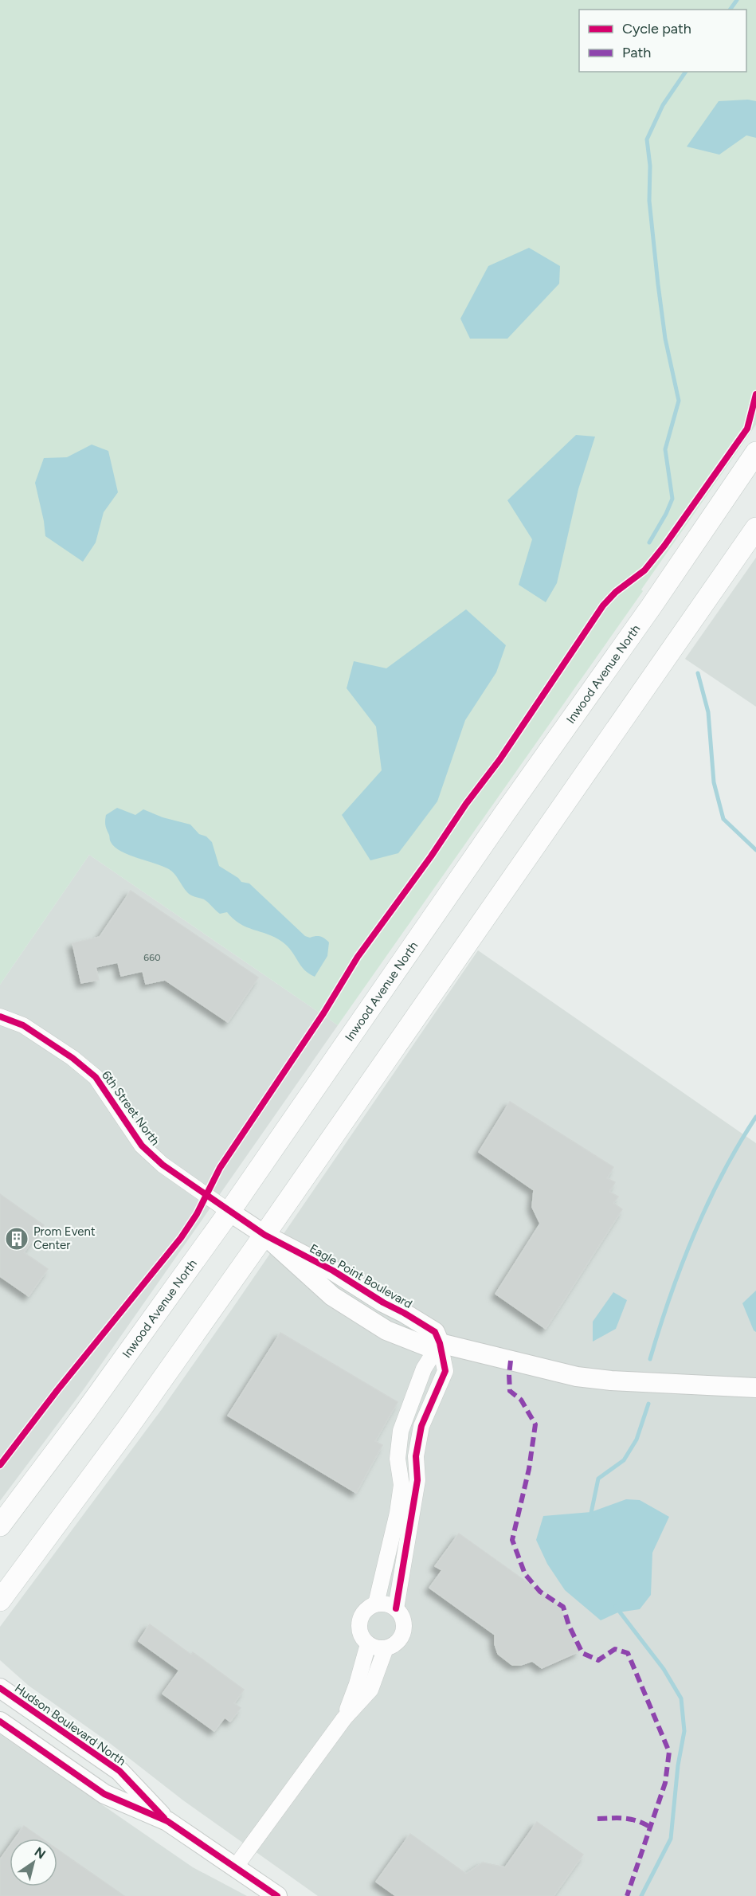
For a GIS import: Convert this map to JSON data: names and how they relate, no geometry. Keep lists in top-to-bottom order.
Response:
{
  "streets": {
    "main road": ["Inwood Avenue North"],
    "street": ["6th Street North", "Eagle Point Boulevard", "Hudson Boulevard North"]
  },
  "crossings": [
    ["Inwood Avenue North", "6th Street North"],
    ["6th Street North", "Eagle Point Boulevard"]
  ],
  "places": {
    "building": ["Prom Event Center"]
  },
  "house_numbers": ["660"],
  "legend": ["Cycle path", "Path"],
  "north": "top right"
}
